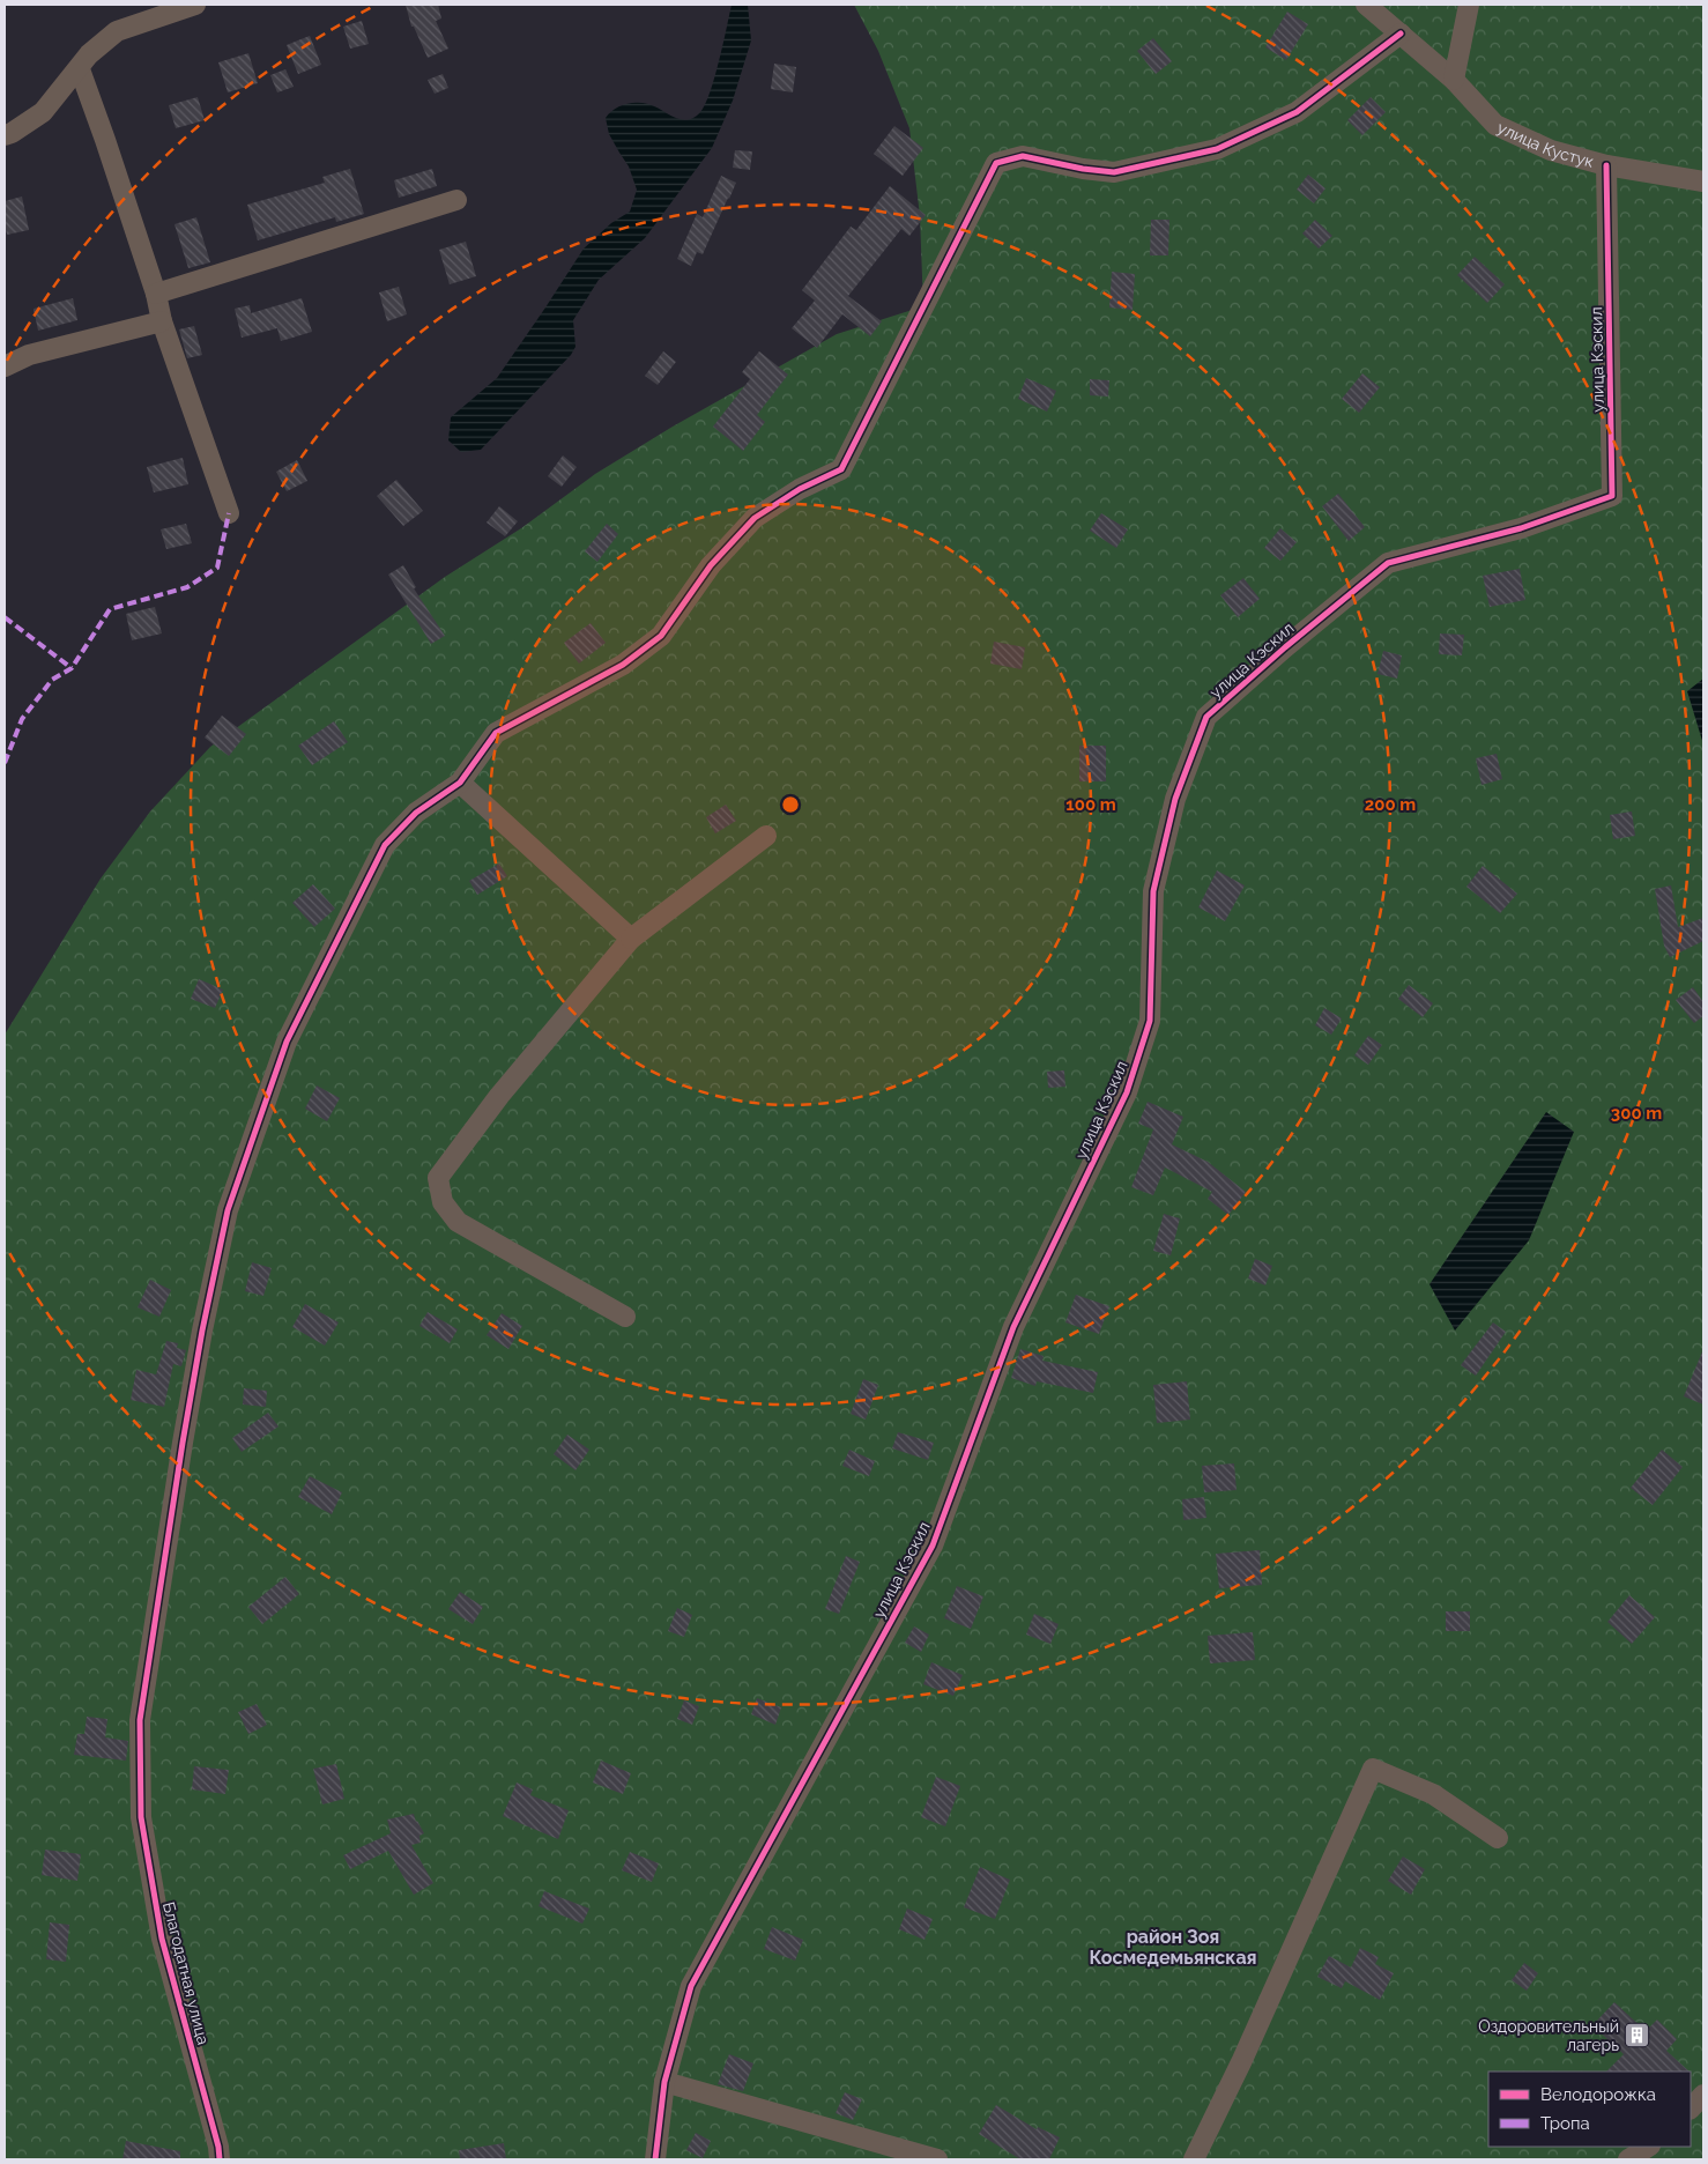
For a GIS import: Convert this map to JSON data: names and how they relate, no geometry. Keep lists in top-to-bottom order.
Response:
{
  "streets": {
    "street": ["улица Кустук", "улица Кэскил", "Благодатная улица"]
  },
  "crossings": [
    ["улица Кустук", "улица Кэскил"],
    ["улица Кустук", "Благодатная улица"]
  ],
  "districts": ["район Зоя Космедемьянская"],
  "places": {
    "building": ["Оздоровительный лагерь"]
  },
  "legend": ["Велодорожка", "Тропа"],
  "rings": ["100 m", "200 m", "300 m"]
}
